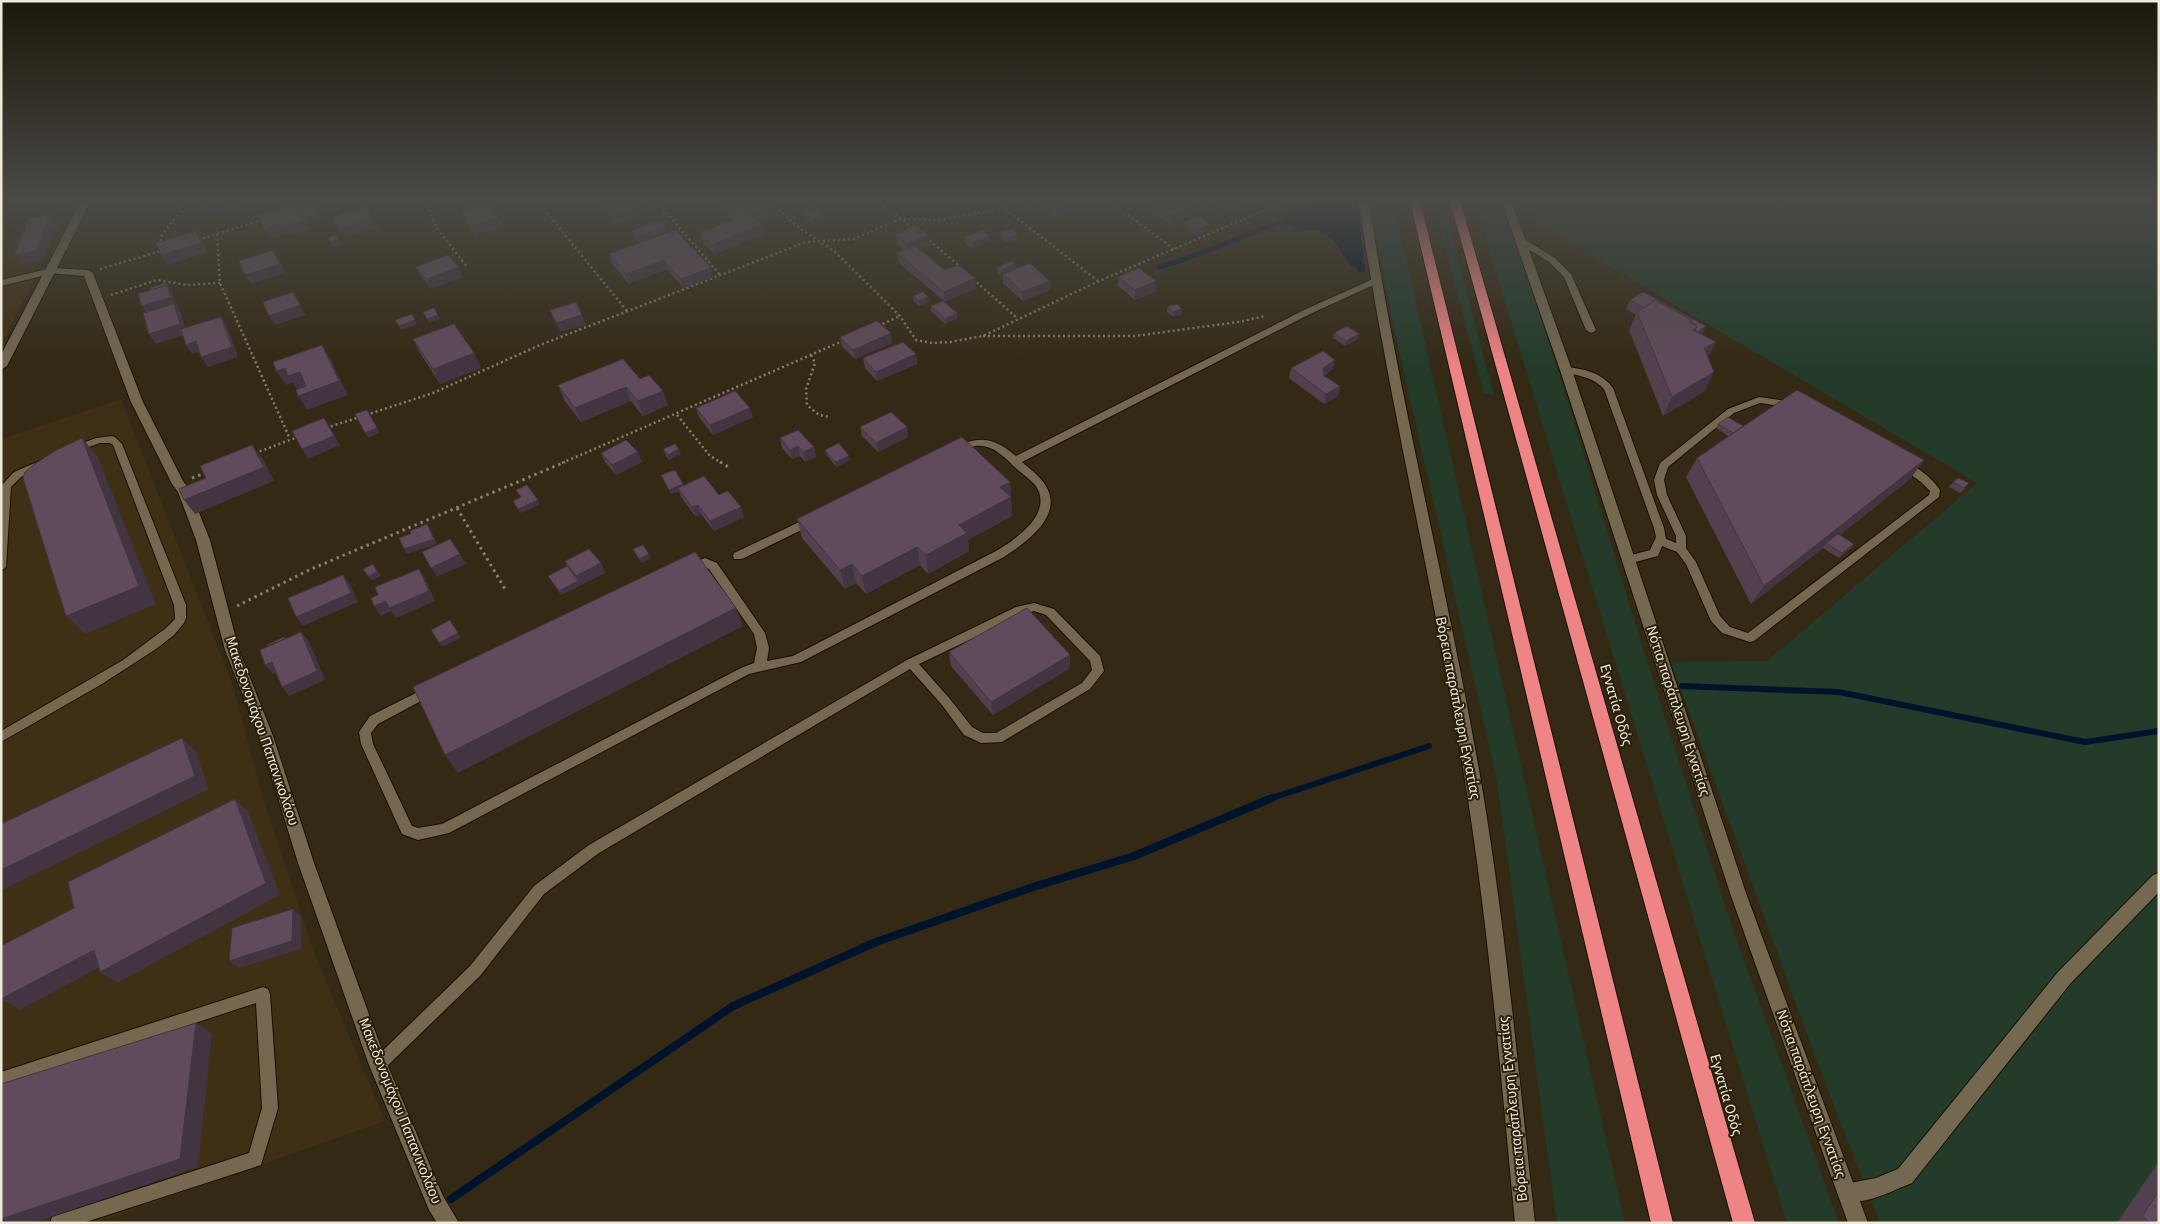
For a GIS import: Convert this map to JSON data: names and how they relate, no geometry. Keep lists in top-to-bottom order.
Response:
{
  "streets": {
    "highway": ["Εγνατία Οδός"],
    "street": ["Βόρεια παράπλευρη Εγνατίας", "Νότια παράπλευρη Εγνατίας", "Μακεδονομάχου Παπανικολάου"]
  }
}
